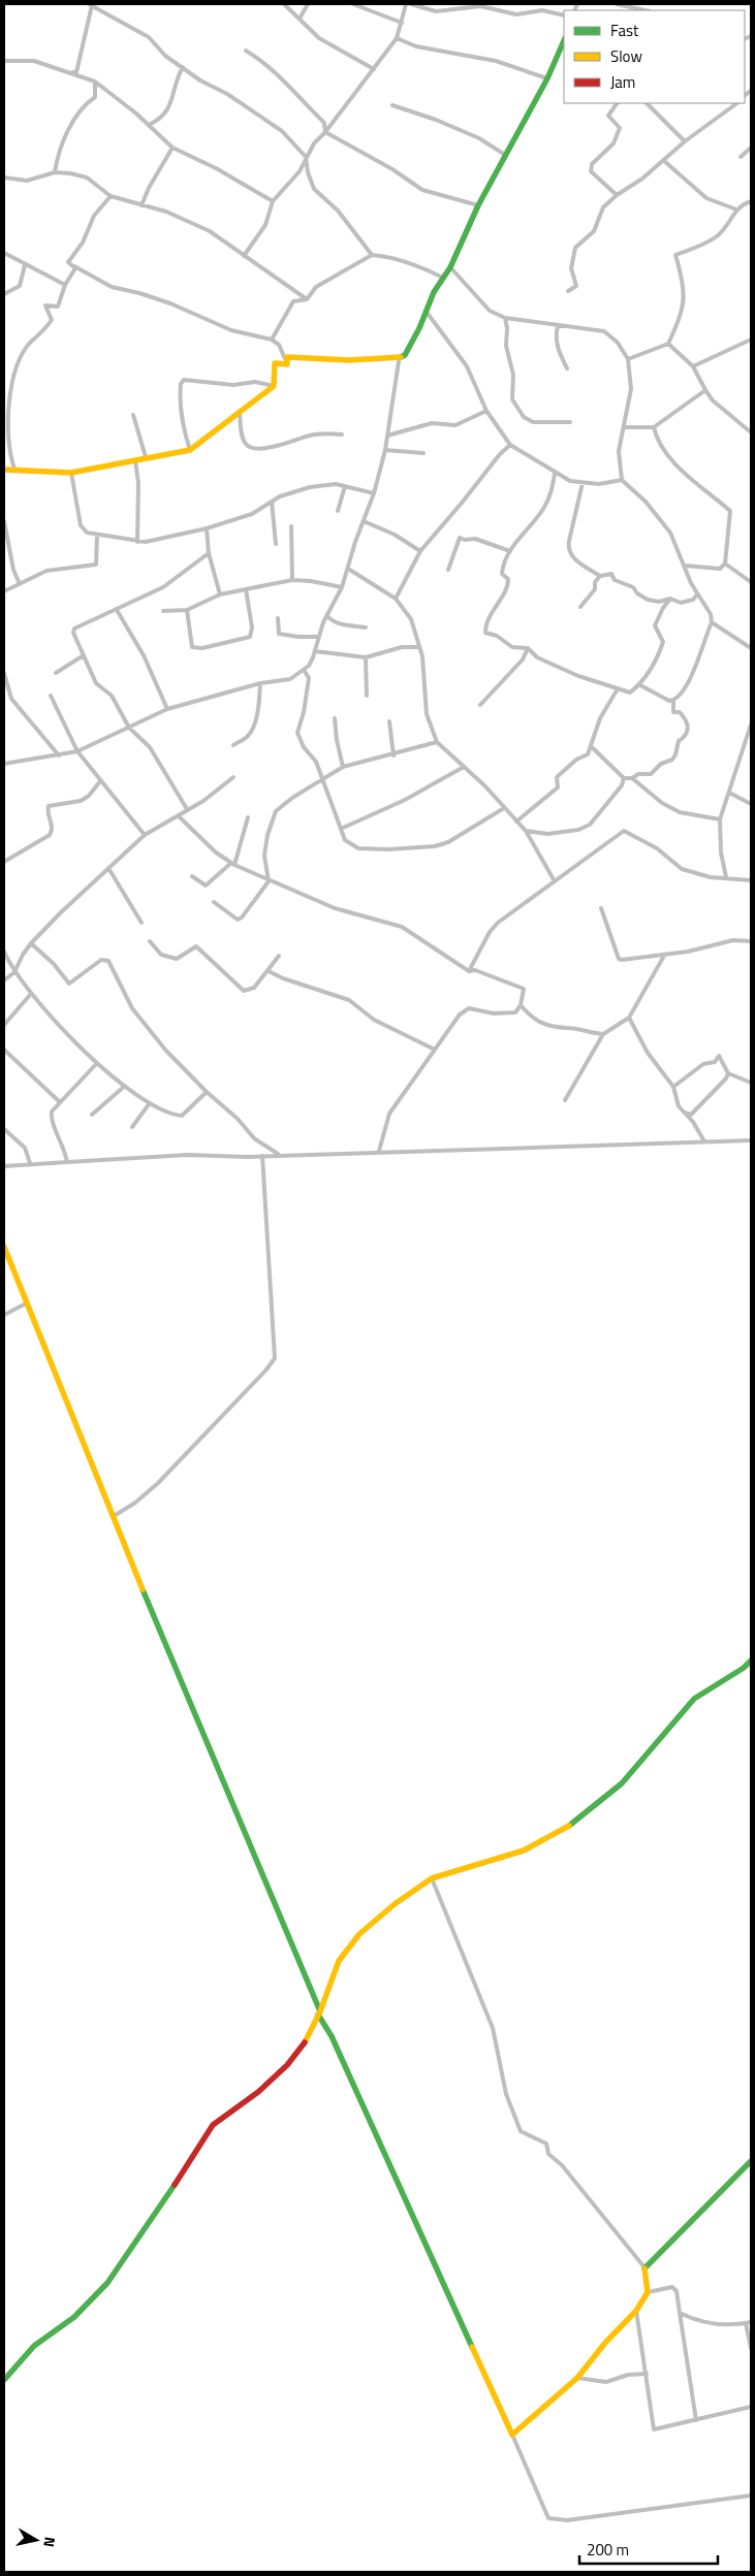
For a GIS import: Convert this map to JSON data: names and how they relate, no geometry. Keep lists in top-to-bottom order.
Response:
{
  "legend": ["Fast", "Slow", "Jam"],
  "scale_bar": "200 m",
  "north": "right"
}
